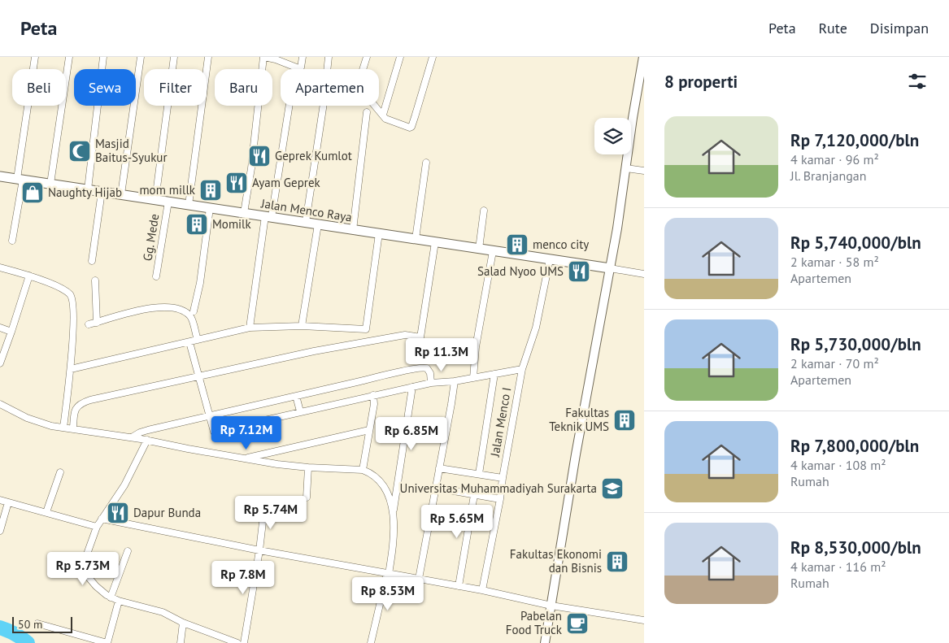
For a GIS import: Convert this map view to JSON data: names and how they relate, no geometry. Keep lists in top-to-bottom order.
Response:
{
  "streets": {
    "main road": ["Jalan Menco Raya"],
    "street": ["Gg. Mede", "Jalan Menco I"]
  },
  "crossings": [
    ["Jalan Menco Raya", "Gg. Mede"],
    ["Jalan Menco Raya", "Jalan Menco I"]
  ],
  "places": {
    "mosque": ["Masjid Baitus-Syukur"],
    "restaurant": [
      "Geprek Kumlot",
      "Ayam Geprek",
      "Salad Nyoo UMS",
      "Dapur Bunda"
    ],
    "building": [
      "mom millk",
      "Momilk",
      "menco city",
      "Fakultas Teknik UMS",
      "Fakultas Ekonomi dan Bisnis"
    ],
    "shop": ["Naughty Hijab"],
    "school or university": ["Universitas Muhammadiyah Surakarta"],
    "cafe": ["Pabelan Food Truck"]
  },
  "scale_bar": "50 m",
  "page": {
    "header": "Peta",
    "nav": ["Peta", "Rute", "Disimpan"],
    "heading": "8 properti",
    "chip": [
      "Beli",
      "Sewa",
      "Filter",
      "Baru",
      "Apartemen"
    ],
    "list": [
      {
        "name": "Rp 7,120,000/bln",
        "note": "4 kamar · 96 m² · Jl. Branjangan"
      },
      {
        "name": "Rp 5,740,000/bln",
        "note": "2 kamar · 58 m² · Apartemen"
      },
      {
        "name": "Rp 5,730,000/bln",
        "note": "2 kamar · 70 m² · Apartemen"
      },
      {
        "name": "Rp 7,800,000/bln",
        "note": "4 kamar · 108 m² · Rumah"
      },
      {
        "name": "Rp 8,530,000/bln",
        "note": "4 kamar · 116 m² · Rumah"
      }
    ],
    "price": [
      "Rp 11.3M",
      "Rp 7.12M",
      "Rp 6.85M",
      "Rp 5.74M",
      "Rp 5.65M",
      "Rp 5.73M",
      "Rp 7.8M",
      "Rp 8.53M"
    ],
    "scale": "50 m"
  }
}
